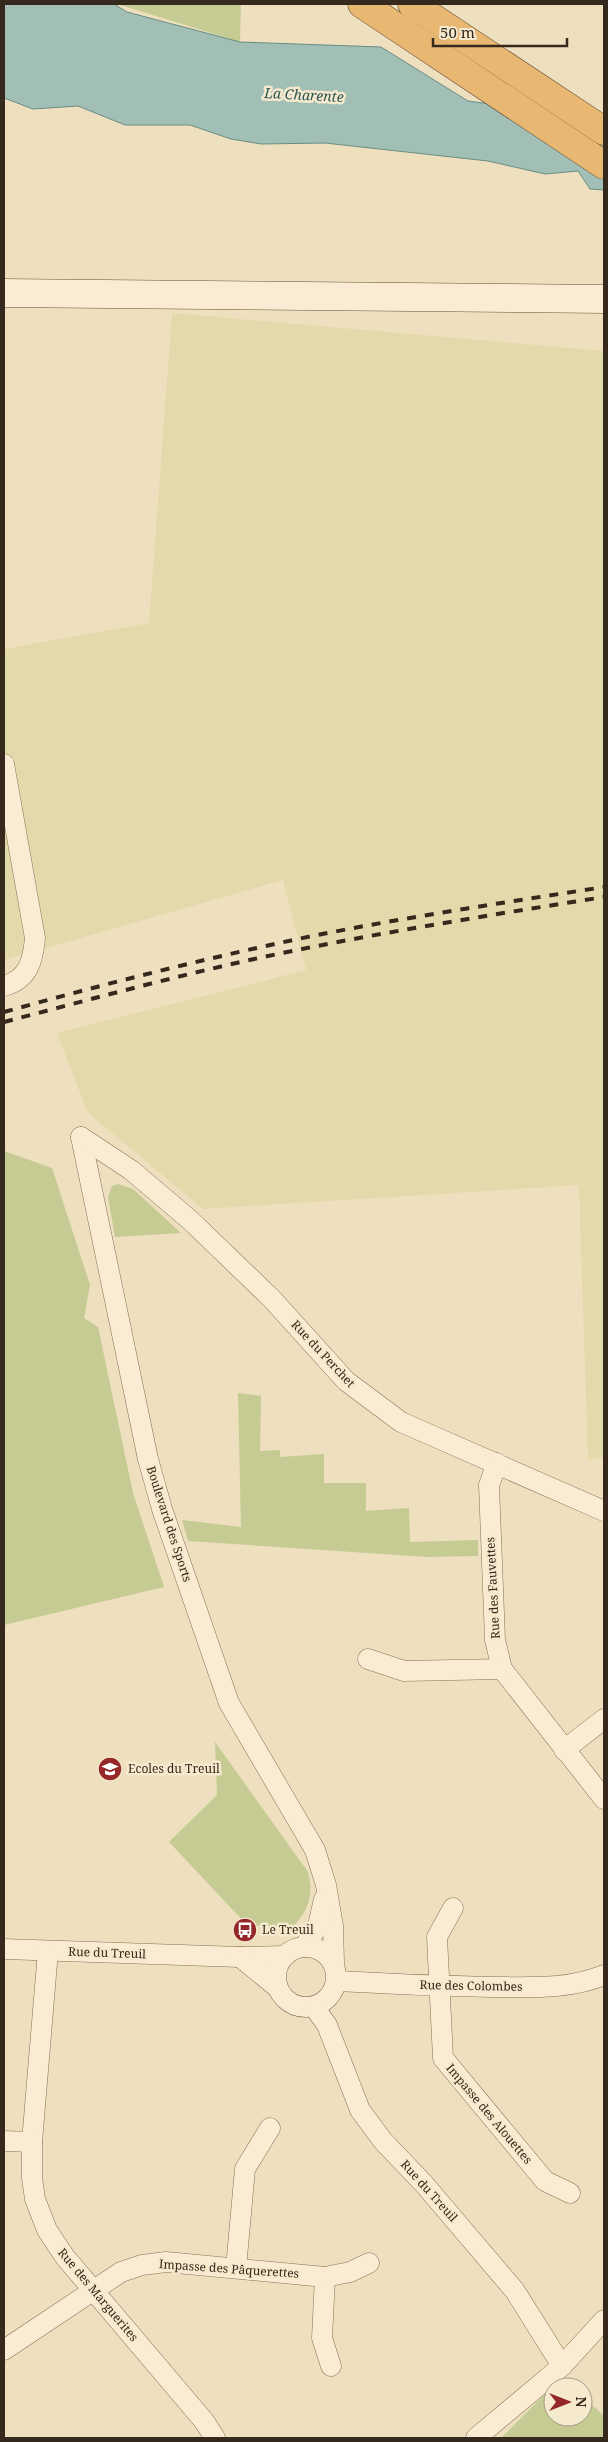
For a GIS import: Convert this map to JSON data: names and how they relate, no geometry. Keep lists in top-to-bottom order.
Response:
{
  "streets": {
    "street": [
      "Rue du Perchet",
      "Boulevard des Sports",
      "Rue des Fauvettes",
      "Rue du Treuil",
      "Rue des Colombes",
      "Impasse des Alouettes",
      "Impasse des Pâquerettes",
      "Rue des Marguerites"
    ]
  },
  "crossings": [
    ["Rue du Perchet", "Boulevard des Sports"],
    ["Rue du Perchet", "Rue des Fauvettes"],
    ["Boulevard des Sports", "Rue du Treuil"],
    ["Boulevard des Sports", "Rue des Colombes"],
    ["Rue du Treuil", "Rue des Colombes"],
    ["Rue du Treuil", "Rue des Marguerites"],
    ["Rue des Colombes", "Impasse des Alouettes"],
    ["Impasse des Pâquerettes", "Rue des Marguerites"]
  ],
  "water": ["La Charente"],
  "places": {
    "school or university": ["Ecoles du Treuil"],
    "bus stop": ["Le Treuil"]
  },
  "scale_bar": "50 m",
  "north": "right"
}
